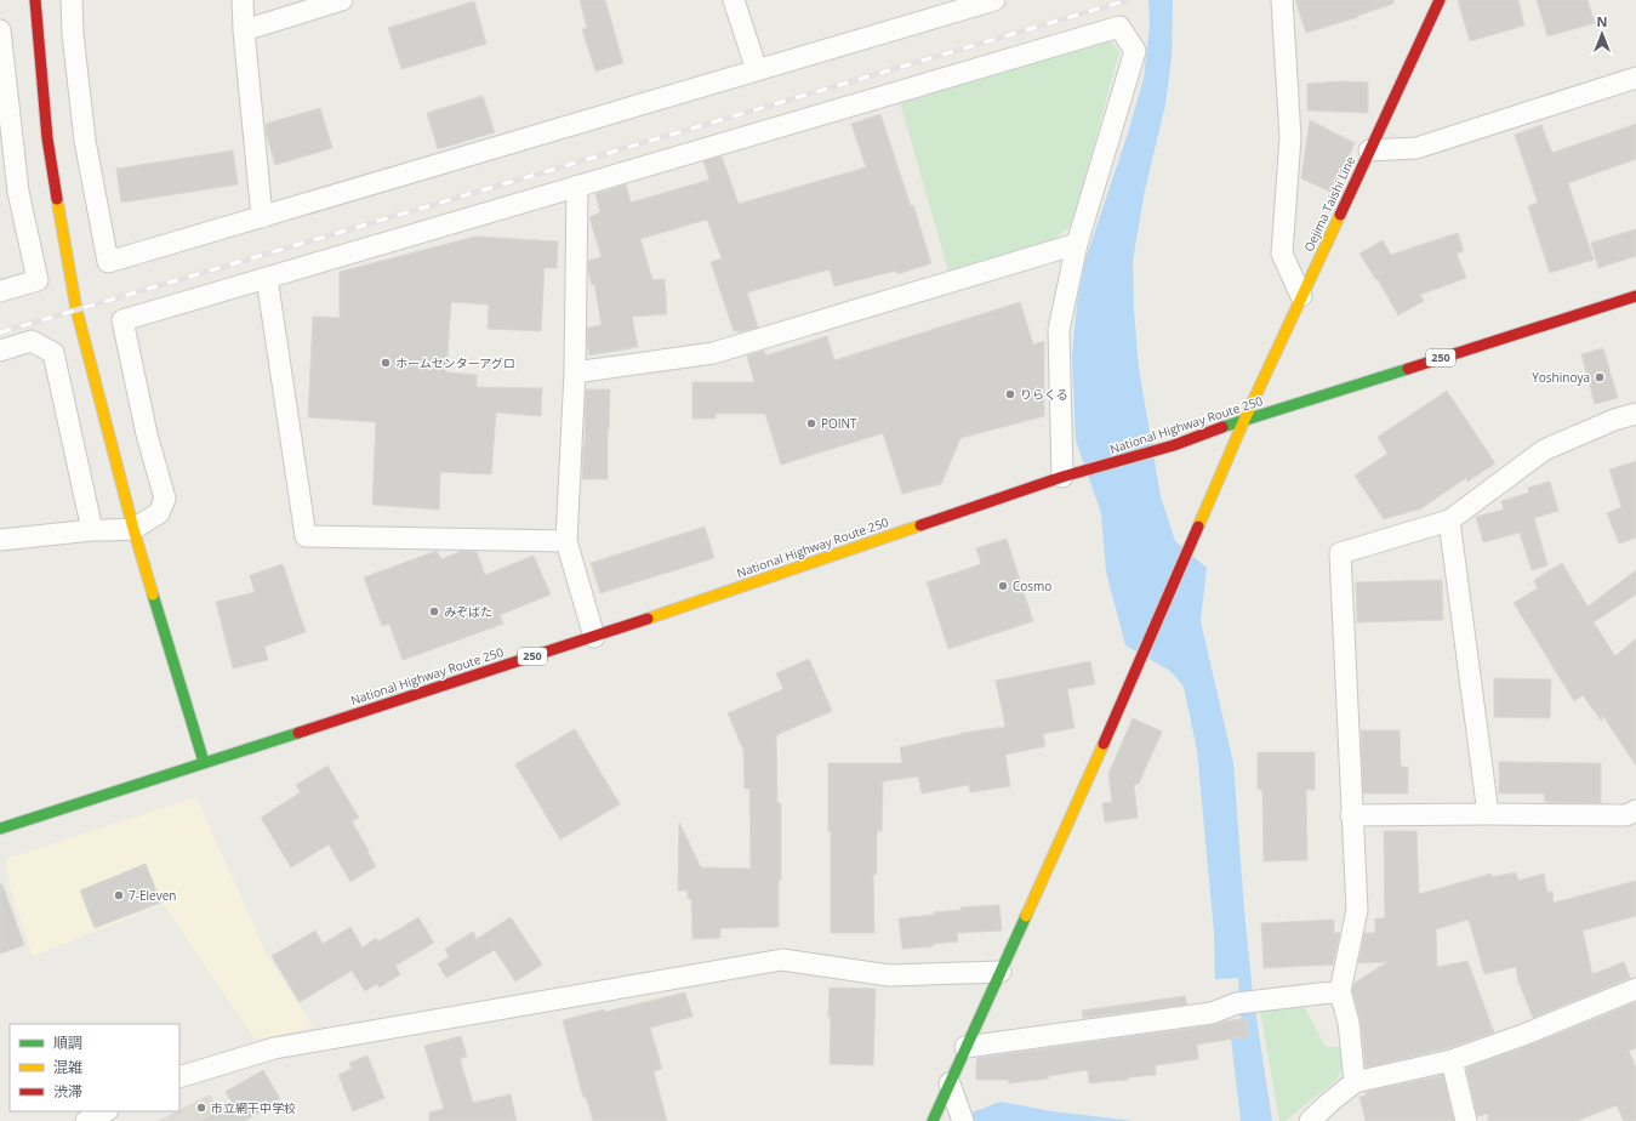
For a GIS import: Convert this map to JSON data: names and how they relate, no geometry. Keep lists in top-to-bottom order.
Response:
{
  "streets": {
    "main road": ["Oejima Taishi Line", "250", "National Highway Route 250"]
  },
  "crossings": [
    ["Oejima Taishi Line", "National Highway Route 250"]
  ],
  "places": [
    "ホームセンターアグロ",
    "Yoshinoya",
    "りらくる",
    "POINT",
    "Cosmo",
    "みぞばた",
    "7-Eleven",
    "市立網干中学校"
  ],
  "legend": ["順調", "混雑", "渋滞"],
  "north": "top"
}
